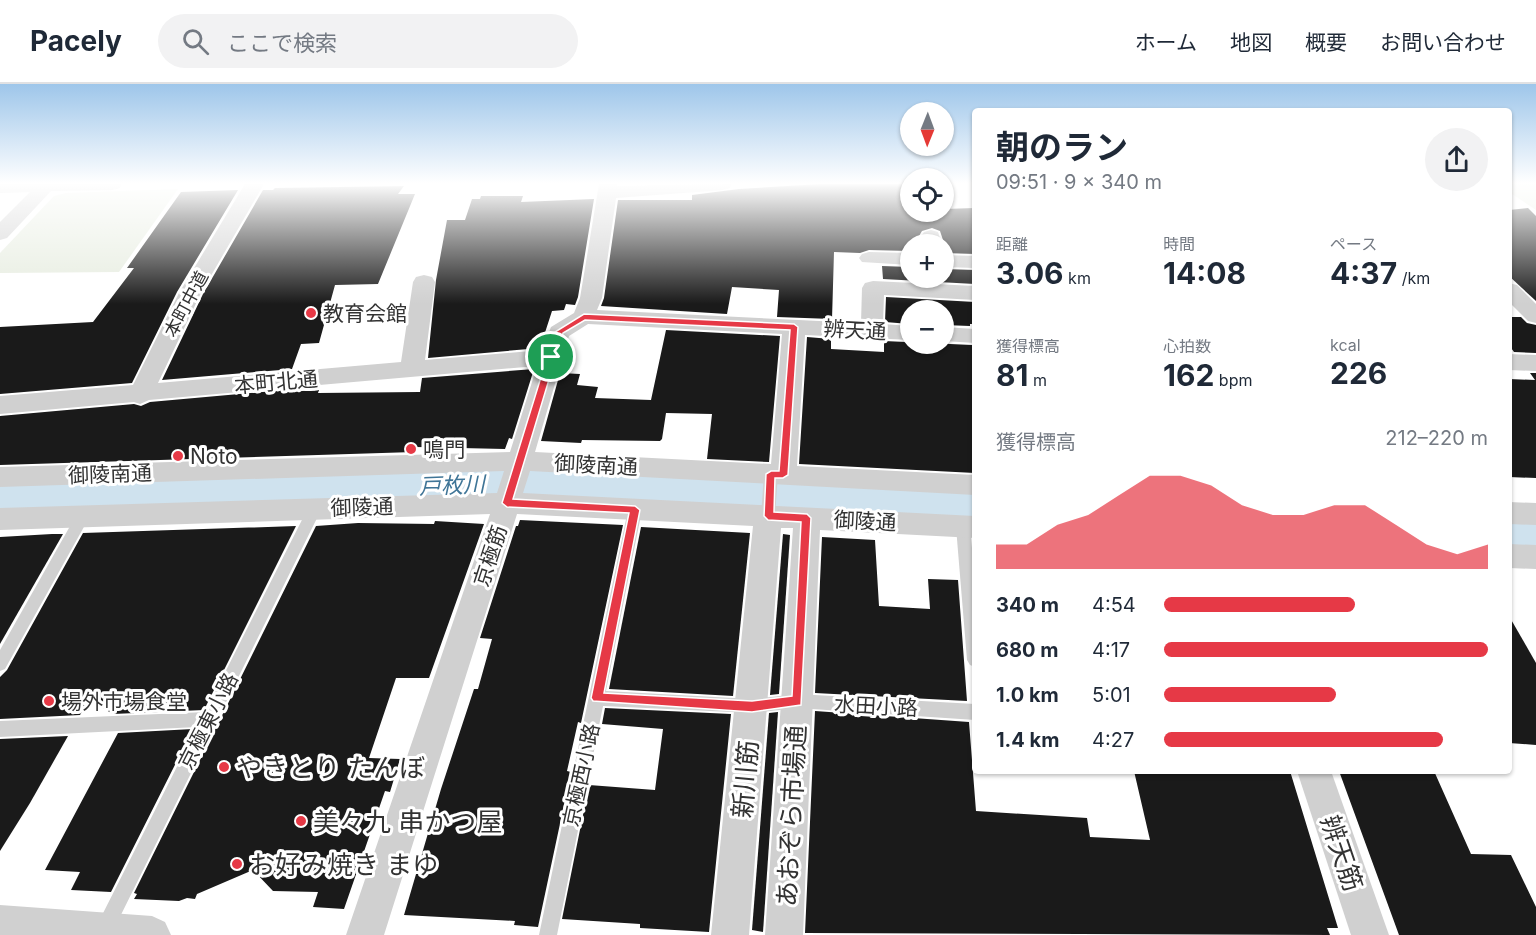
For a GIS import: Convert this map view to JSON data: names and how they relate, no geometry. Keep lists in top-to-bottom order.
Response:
{
  "streets": {
    "street": [
      "本町中道",
      "辨天通",
      "本町北通",
      "御陵南通",
      "御陵通",
      "京極筋",
      "新川筋",
      "あおぞら市場通",
      "辨天筋"
    ],
    "lane": ["水田小路", "京極東小路", "京極西小路"]
  },
  "crossings": [
    ["本町中道", "本町北通"],
    ["辨天通", "京極筋"],
    ["本町北通", "京極筋"],
    ["御陵南通", "御陵通"],
    ["御陵南通", "京極筋"],
    ["御陵通", "京極筋"],
    ["御陵通", "京極東小路"],
    ["御陵通", "京極西小路"],
    ["御陵通", "新川筋"],
    ["御陵通", "あおぞら市場通"],
    ["水田小路", "京極西小路"],
    ["水田小路", "新川筋"],
    ["水田小路", "あおぞら市場通"]
  ],
  "water": ["戸枚川"],
  "places": [
    "教育会館",
    "鳴門",
    "Noto",
    "場外市場食堂",
    "やきとり たんぼ",
    "美々九 串かつ屋",
    "お好み焼き まゆ"
  ],
  "north": "bottom",
  "page": {
    "header": "Pacely",
    "search": "ここで検索",
    "nav": [
      "ホーム",
      "地図",
      "概要",
      "お問い合わせ"
    ],
    "map_buttons": ["+", "−"],
    "heading": ["朝のラン", "09:51 · 9 × 340 m"],
    "stats": [
      ["距離", "3.06 km"],
      ["時間", "14:08"],
      ["ペース", "4:37 /km"],
      ["獲得標高", "81 m"],
      ["心拍数", "162 bpm"],
      ["kcal", "226"]
    ],
    "chart": ["獲得標高", "212–220 m"],
    "list": [
      {
        "name": "340 m",
        "note": "4:54"
      },
      {
        "name": "680 m",
        "note": "4:17"
      },
      {
        "name": "1.0 km",
        "note": "5:01"
      },
      {
        "name": "1.4 km",
        "note": "4:27"
      }
    ]
  }
}
